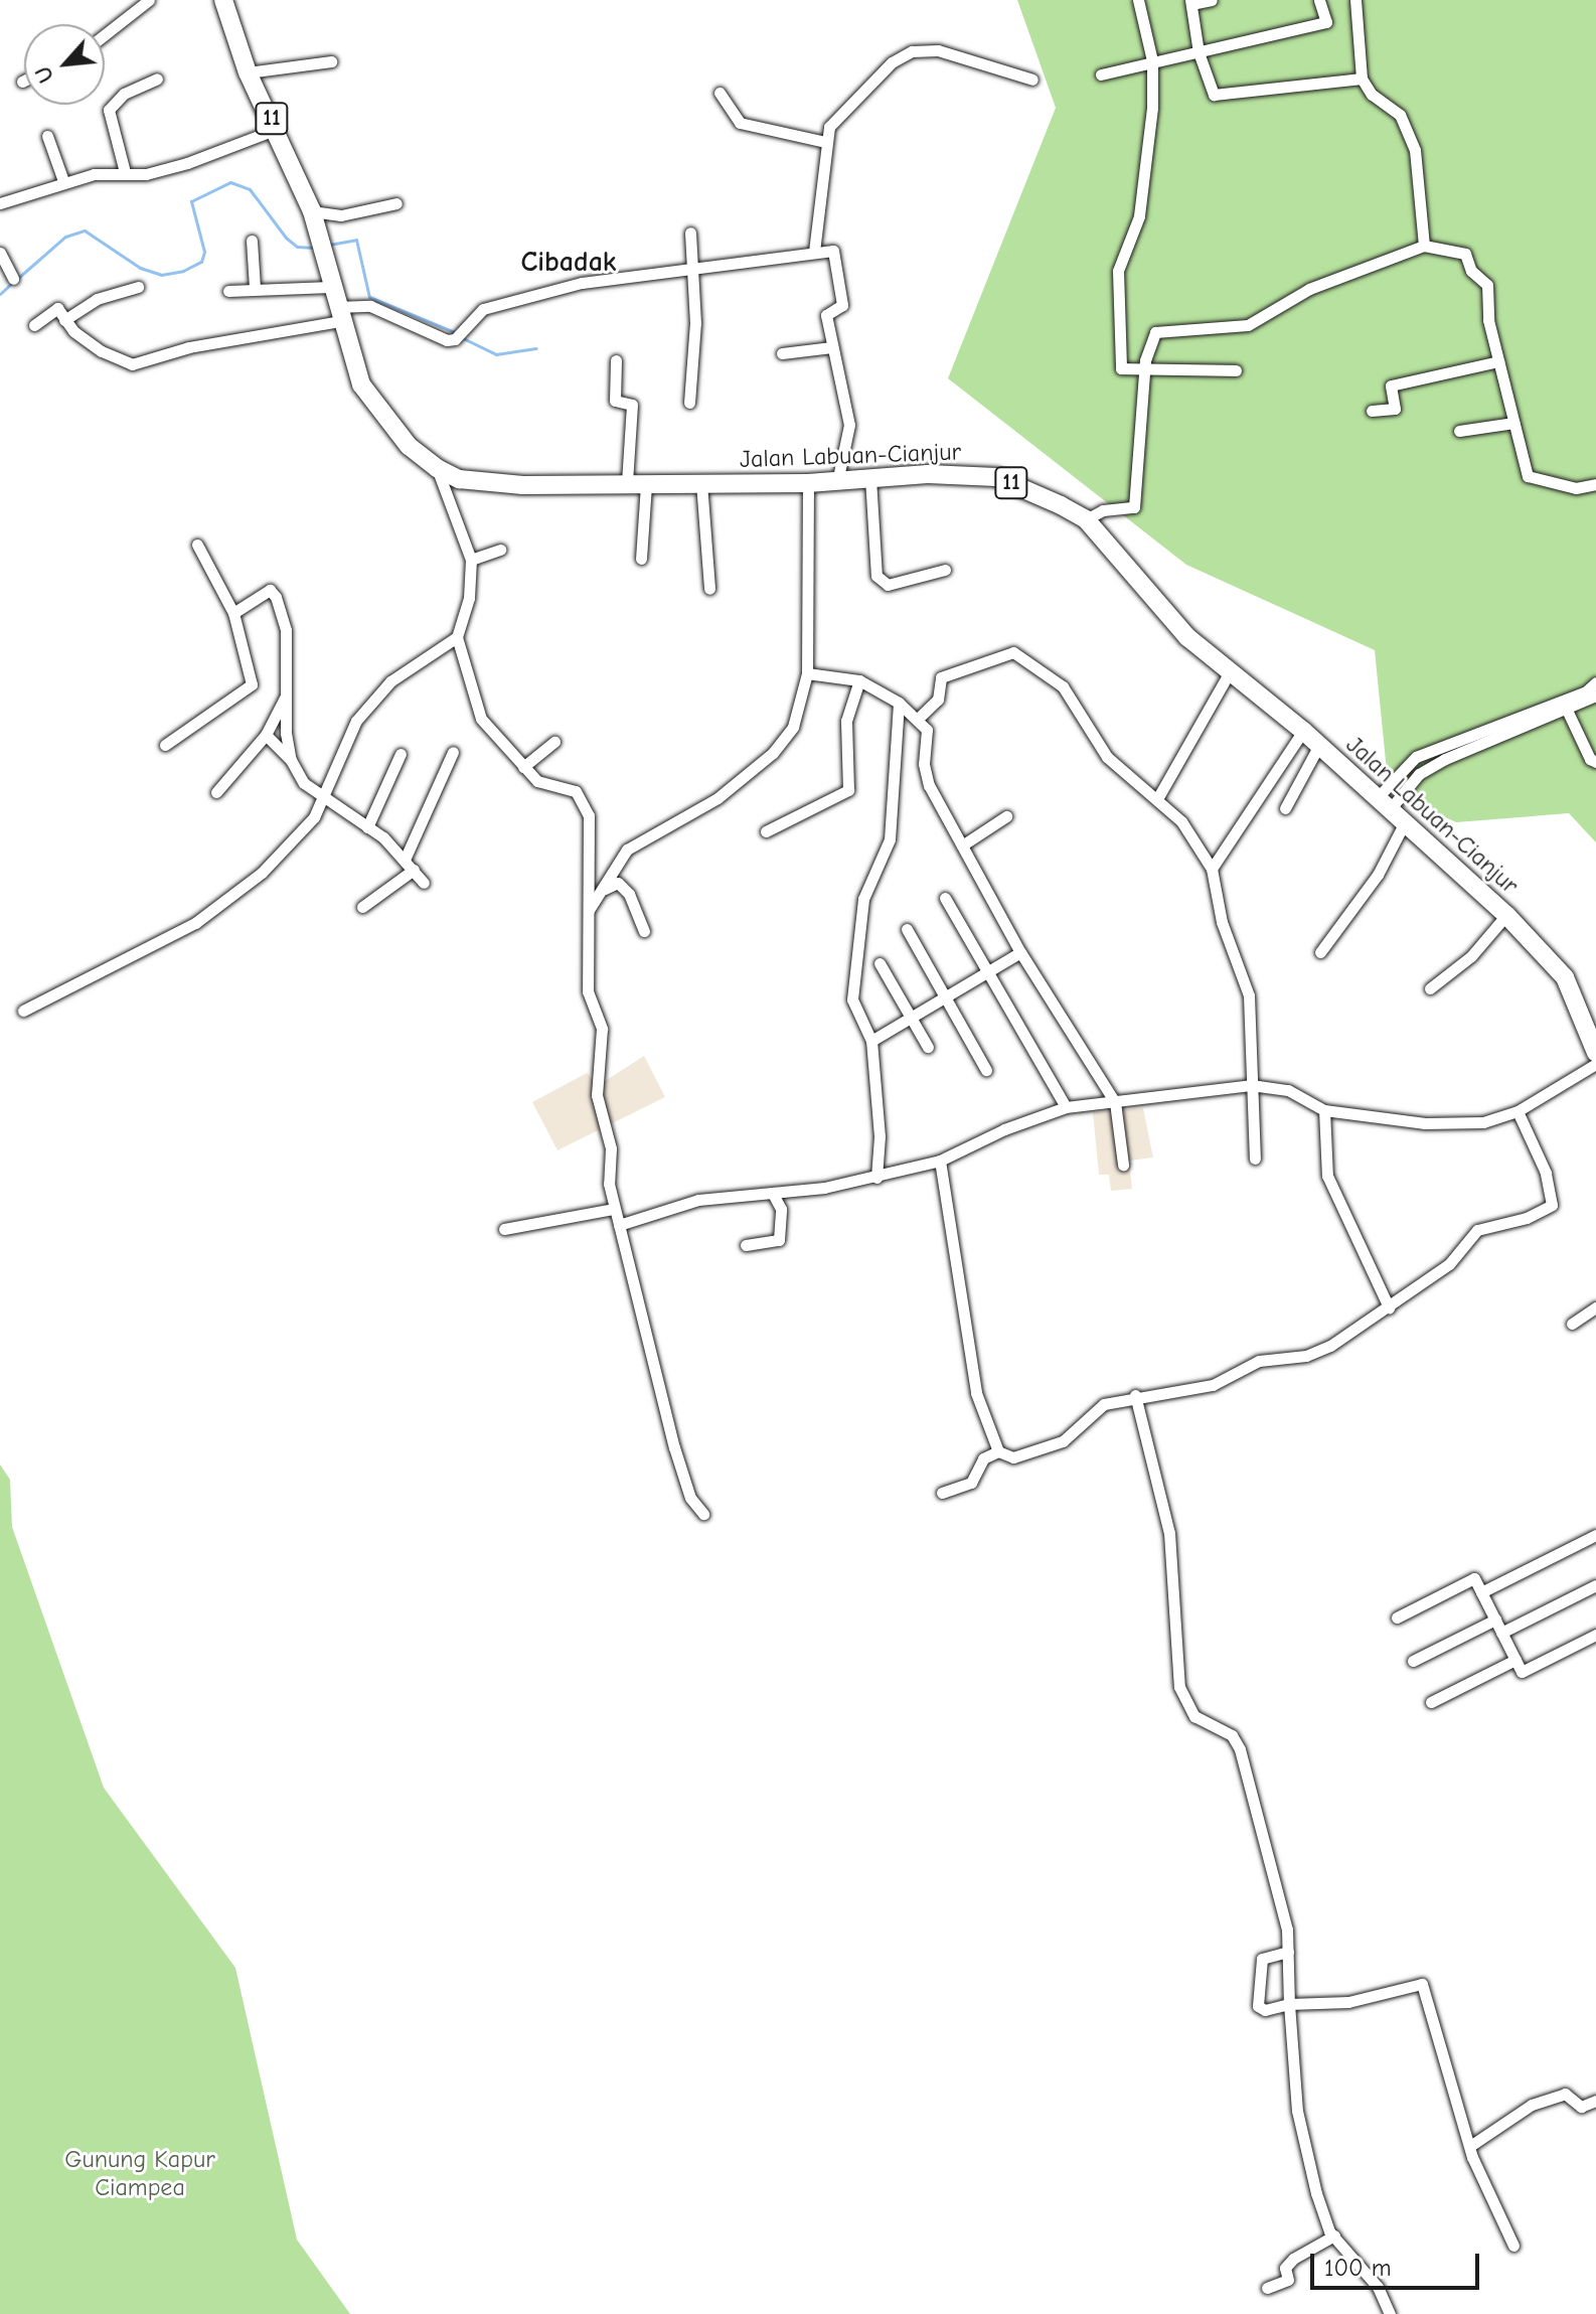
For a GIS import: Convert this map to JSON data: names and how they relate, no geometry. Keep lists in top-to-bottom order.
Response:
{
  "streets": {
    "highway": ["11", "Jalan Labuan-Cianjur"]
  },
  "districts": ["Cibadak"],
  "parks": ["Gunung Kapur Ciampea"],
  "scale_bar": "100 m",
  "north": "bottom left"
}
